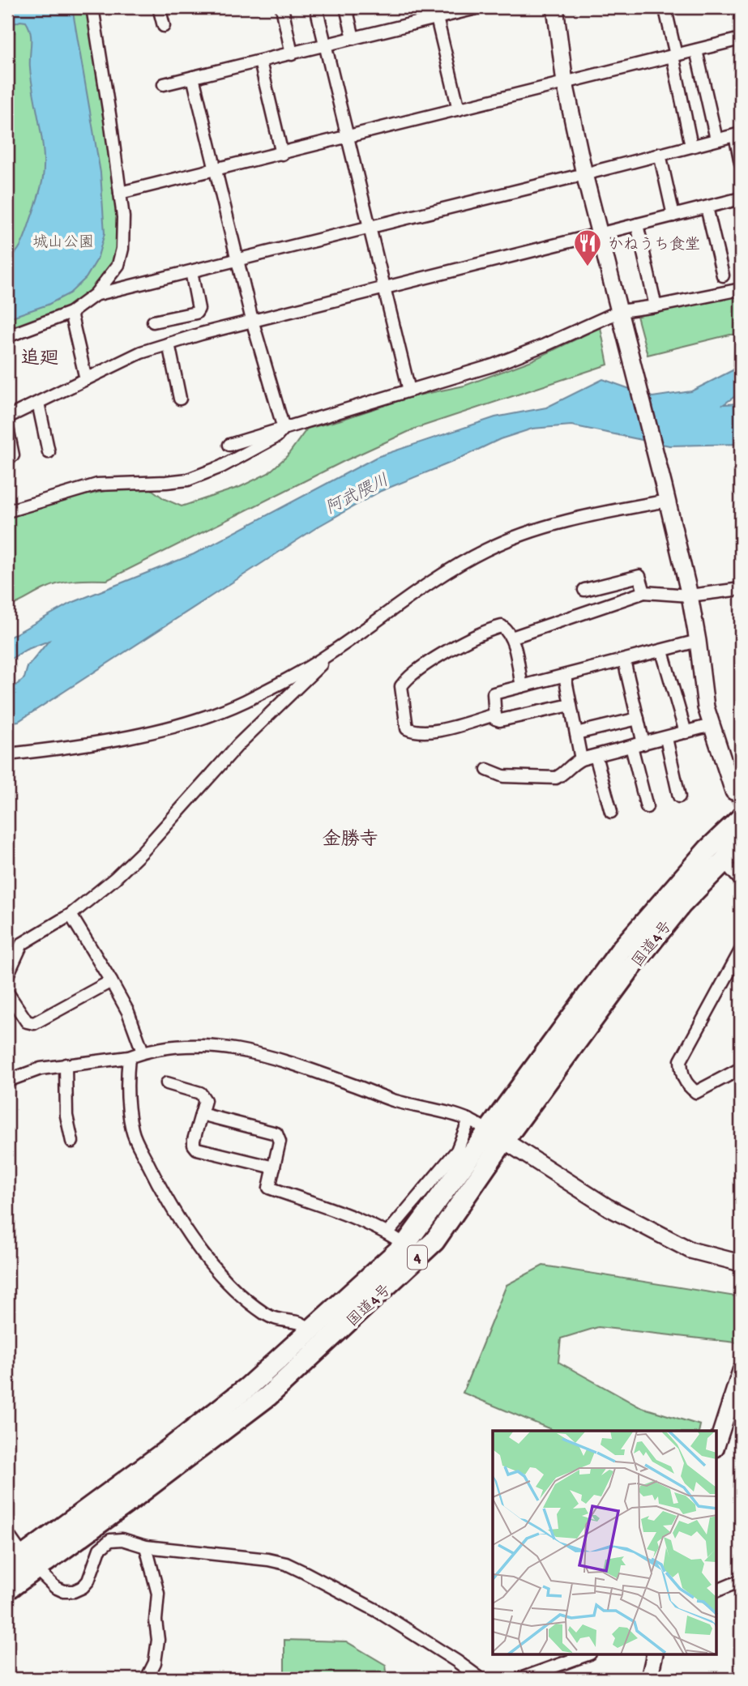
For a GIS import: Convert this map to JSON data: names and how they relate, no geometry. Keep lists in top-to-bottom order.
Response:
{
  "streets": {
    "highway": ["国道4号", "4"]
  },
  "districts": ["追廻", "金勝寺"],
  "water": ["阿武隈川"],
  "parks": ["城山公園"],
  "places": {
    "restaurant": ["かねうち食堂"]
  }
}
